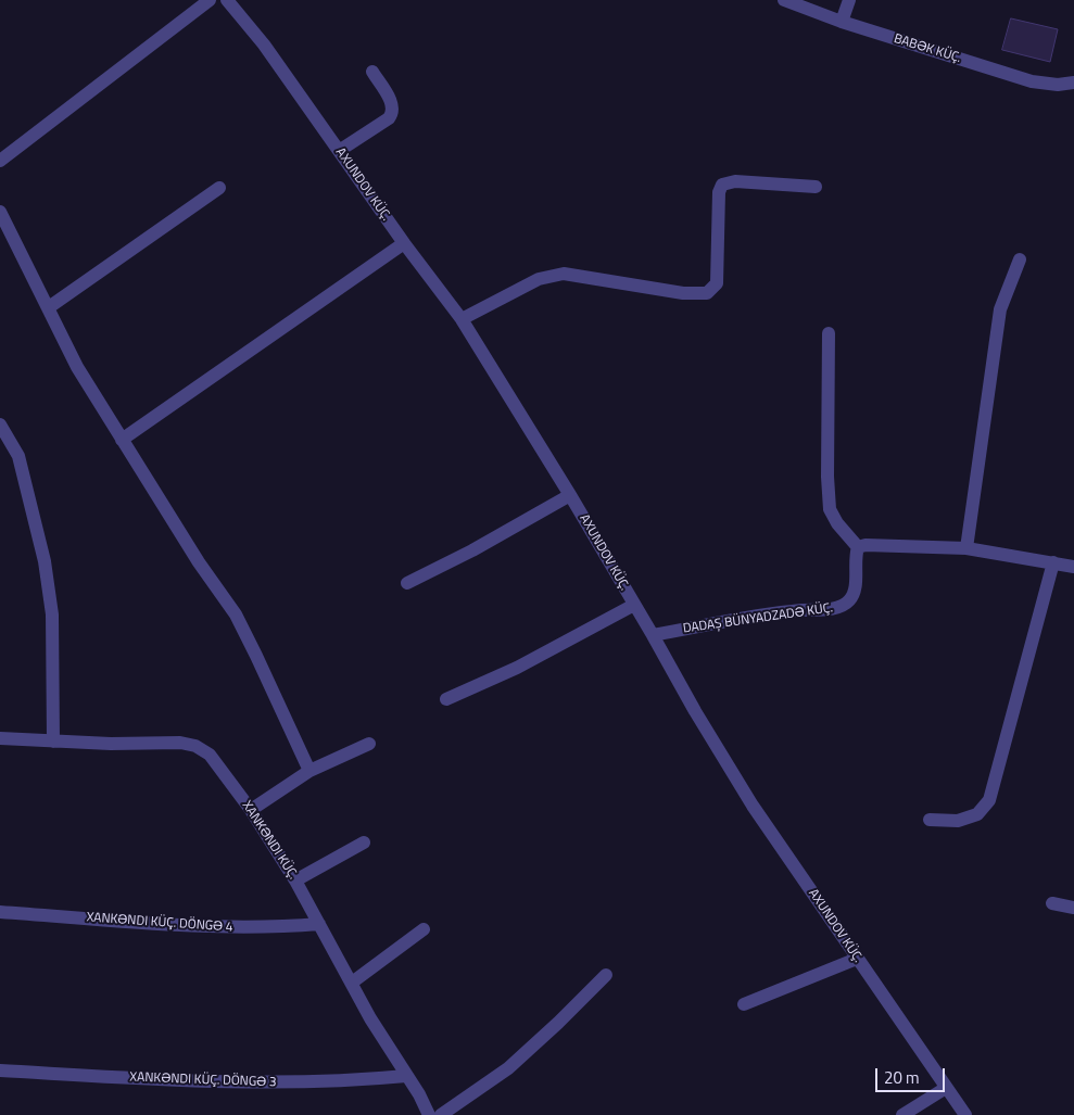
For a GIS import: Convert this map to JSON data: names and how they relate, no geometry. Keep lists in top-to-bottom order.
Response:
{
  "streets": {
    "street": [
      "BABƏK KÜÇ.",
      "AXUNDOV KÜÇ.",
      "DADAŞ BÜNYADZADƏ KÜÇ.",
      "XANKƏNDI KÜÇ.",
      "XANKƏNDI KÜÇ. DÖNGƏ 4",
      "XANKƏNDI KÜÇ. DÖNGƏ 3"
    ]
  },
  "crossings": [
    ["AXUNDOV KÜÇ.", "DADAŞ BÜNYADZADƏ KÜÇ."],
    ["XANKƏNDI KÜÇ.", "XANKƏNDI KÜÇ. DÖNGƏ 4"],
    ["XANKƏNDI KÜÇ.", "XANKƏNDI KÜÇ. DÖNGƏ 3"]
  ],
  "scale_bar": "20 m"
}
